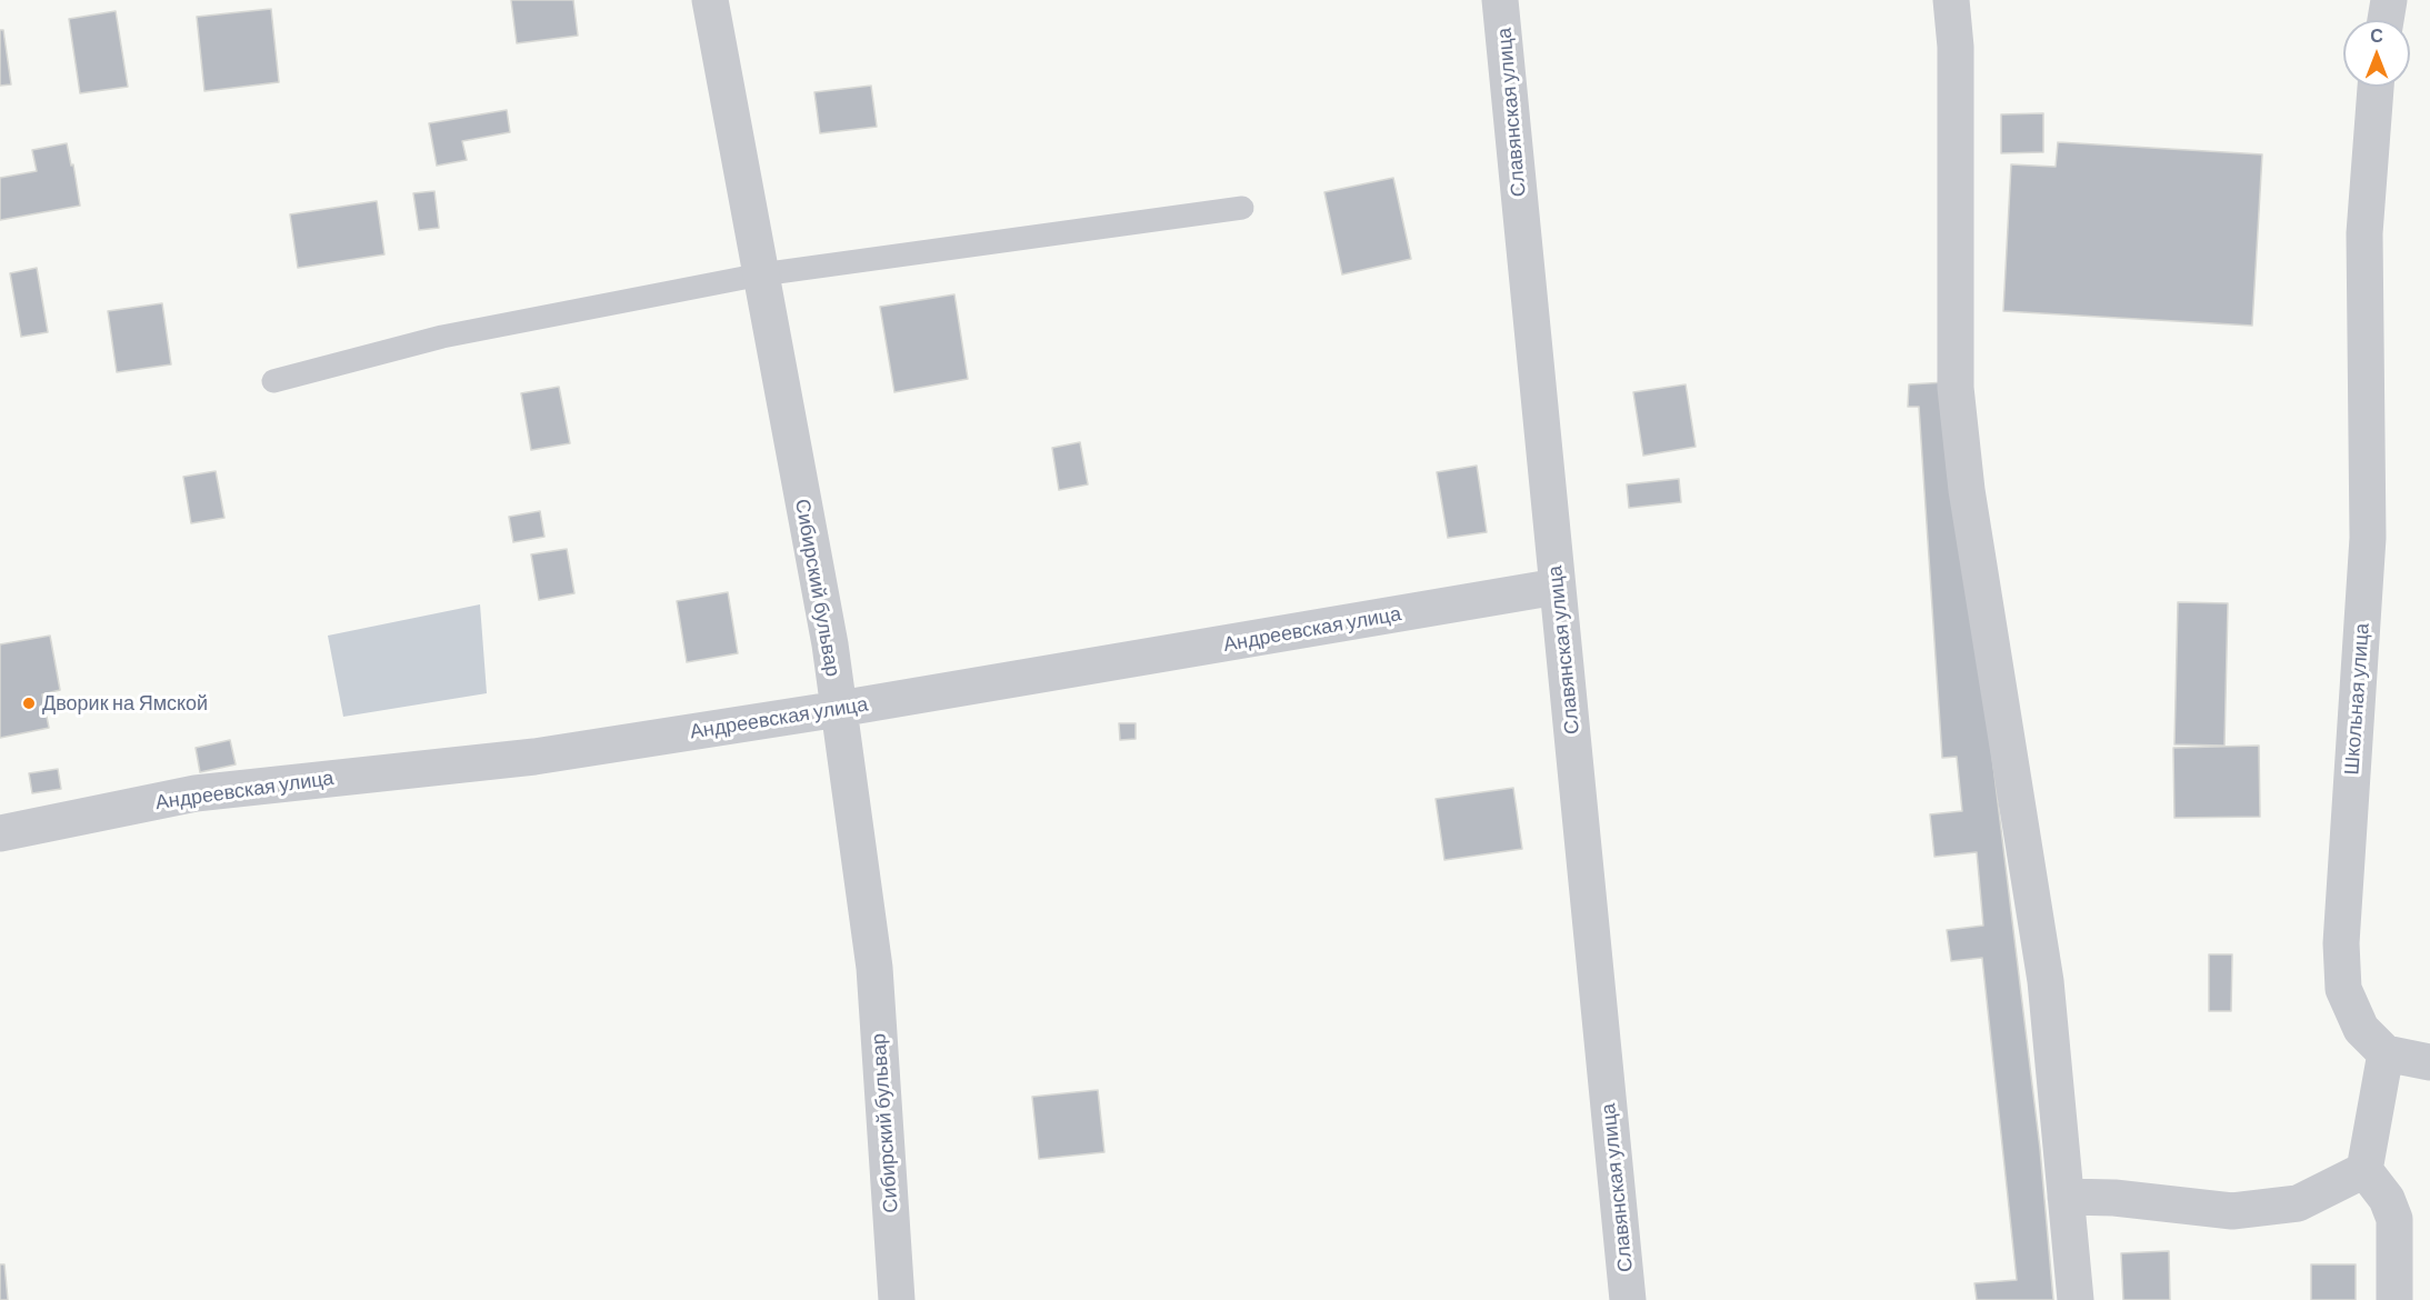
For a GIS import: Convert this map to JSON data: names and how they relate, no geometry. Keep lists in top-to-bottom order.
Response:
{
  "streets": {
    "street": [
      "Славянская улица",
      "Сибирский бульвар",
      "Андреевская улица",
      "Школьная улица"
    ]
  },
  "crossings": [
    ["Славянская улица", "Андреевская улица"],
    ["Сибирский бульвар", "Андреевская улица"]
  ],
  "places": ["Дворик на Ямской"],
  "north": "top"
}
